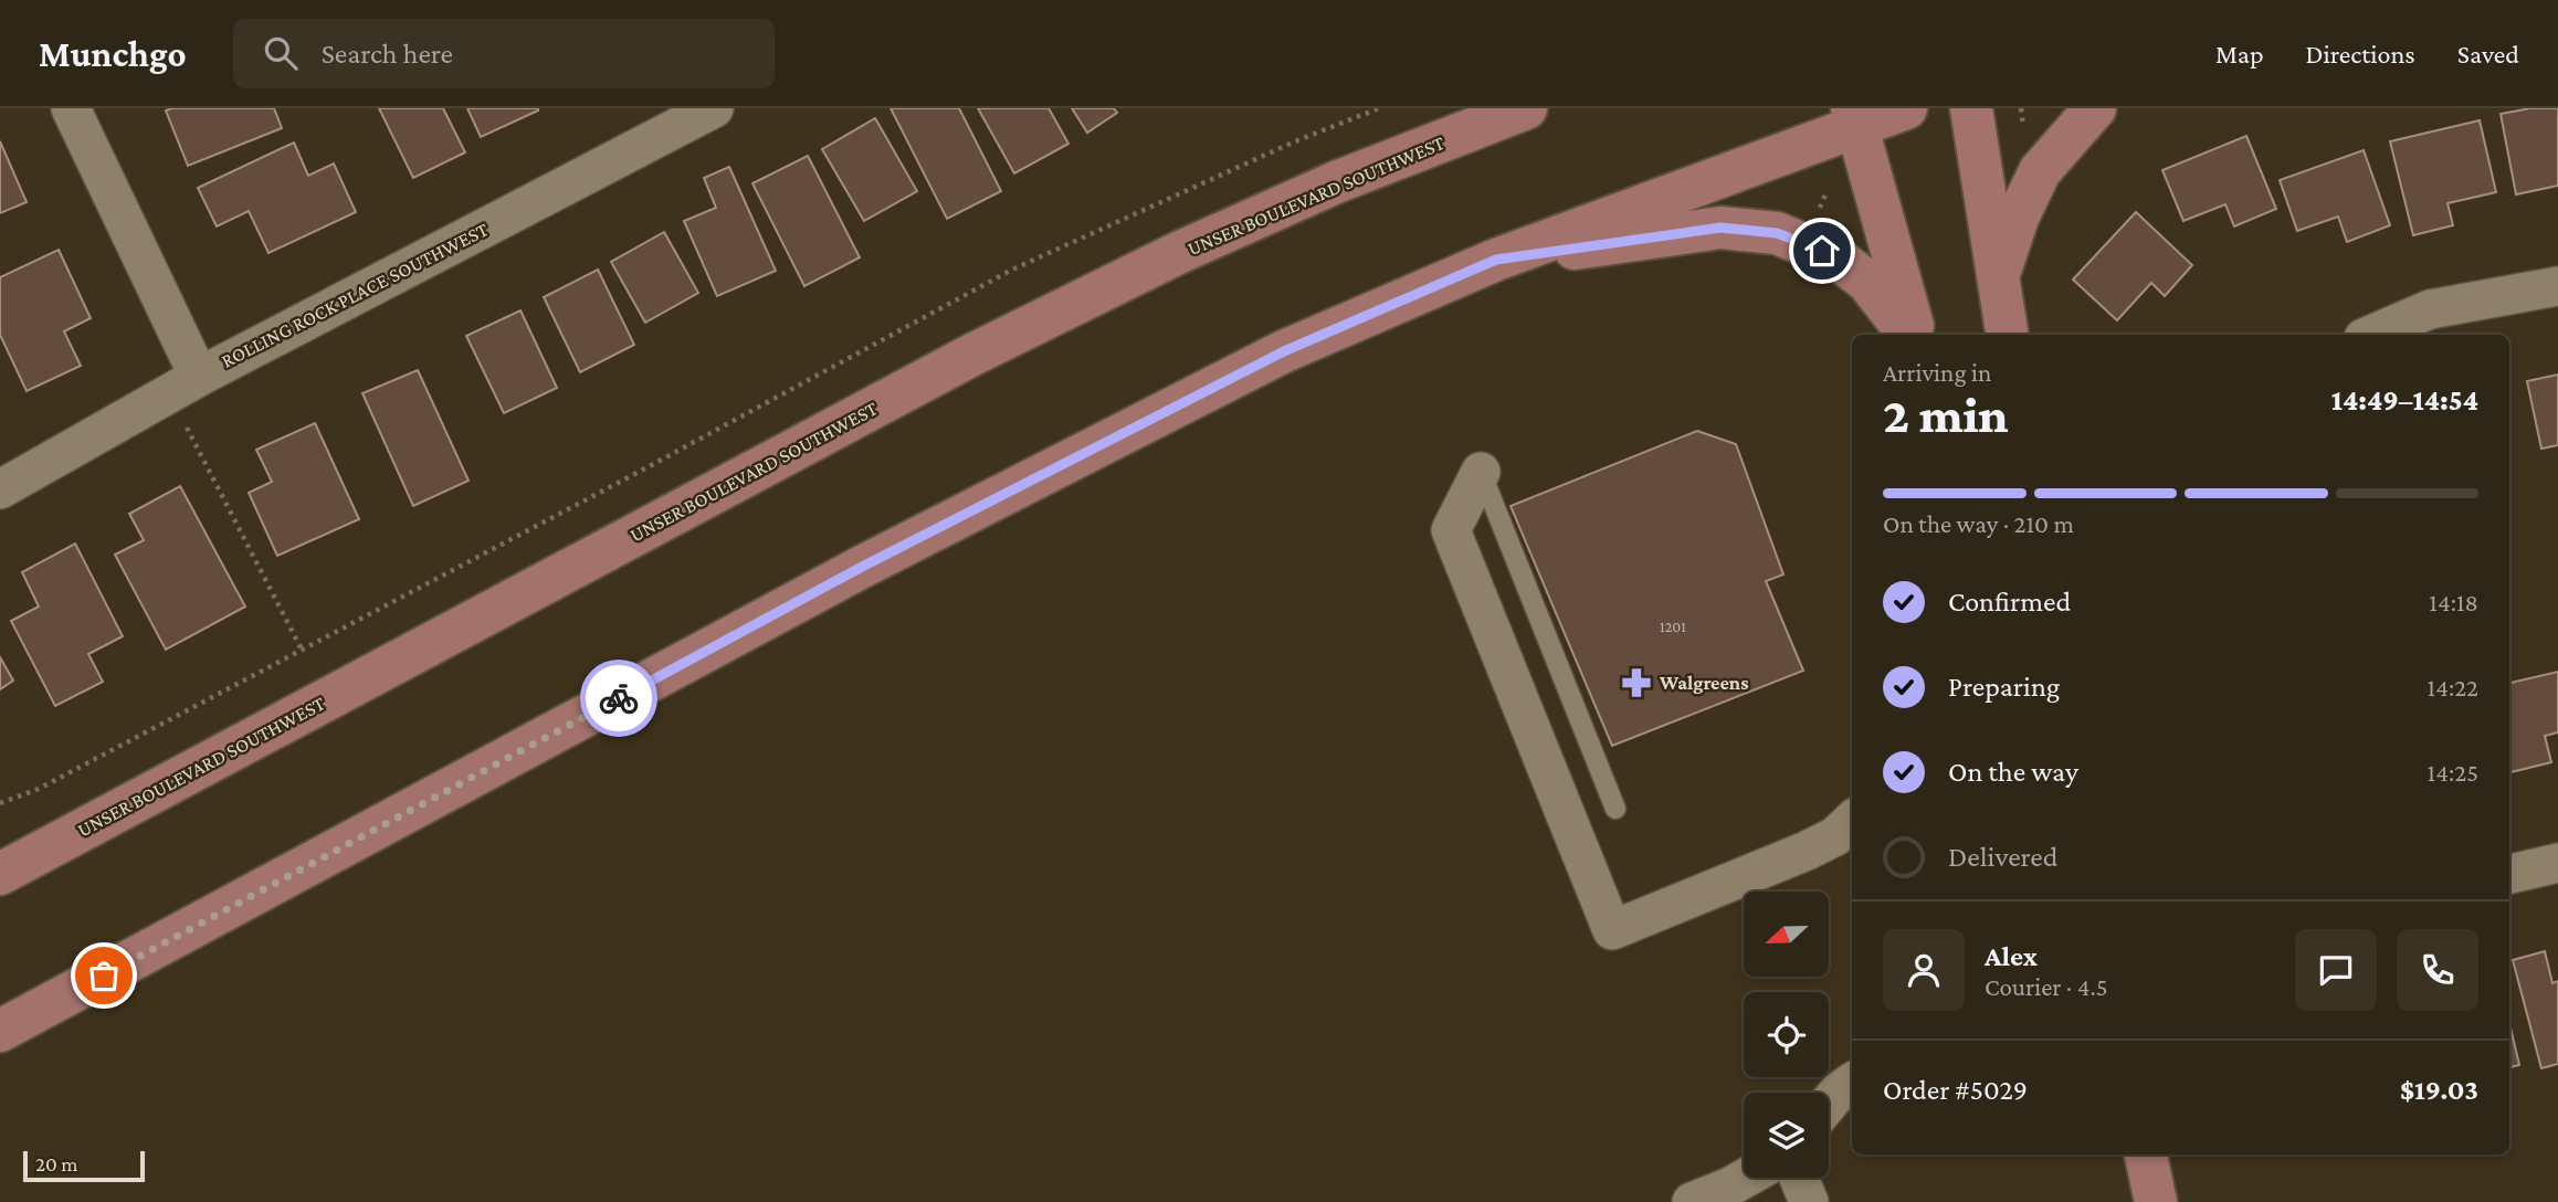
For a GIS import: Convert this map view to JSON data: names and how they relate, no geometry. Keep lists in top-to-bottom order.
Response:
{
  "streets": {
    "main road": ["UNSER BOULEVARD SOUTHWEST"],
    "street": ["ROLLING ROCK PLACE SOUTHWEST"]
  },
  "places": {
    "pharmacy": ["Walgreens"]
  },
  "house_numbers": ["1201"],
  "scale_bar": "20 m",
  "north": "left",
  "page": {
    "header": "Munchgo",
    "search": "Search here",
    "nav": ["Map", "Directions", "Saved"],
    "heading": ["2 min", "Arriving in", "14:49–14:54"],
    "panel": [
      "Alex",
      "Courier · 4.5",
      "Order #5029",
      "$19.03"
    ],
    "bar": "On the way · 210 m",
    "list": [
      ["Confirmed", "14:18"],
      ["Preparing", "14:22"],
      ["On the way", "14:25"],
      "Delivered"
    ],
    "scale": "20 m"
  }
}
